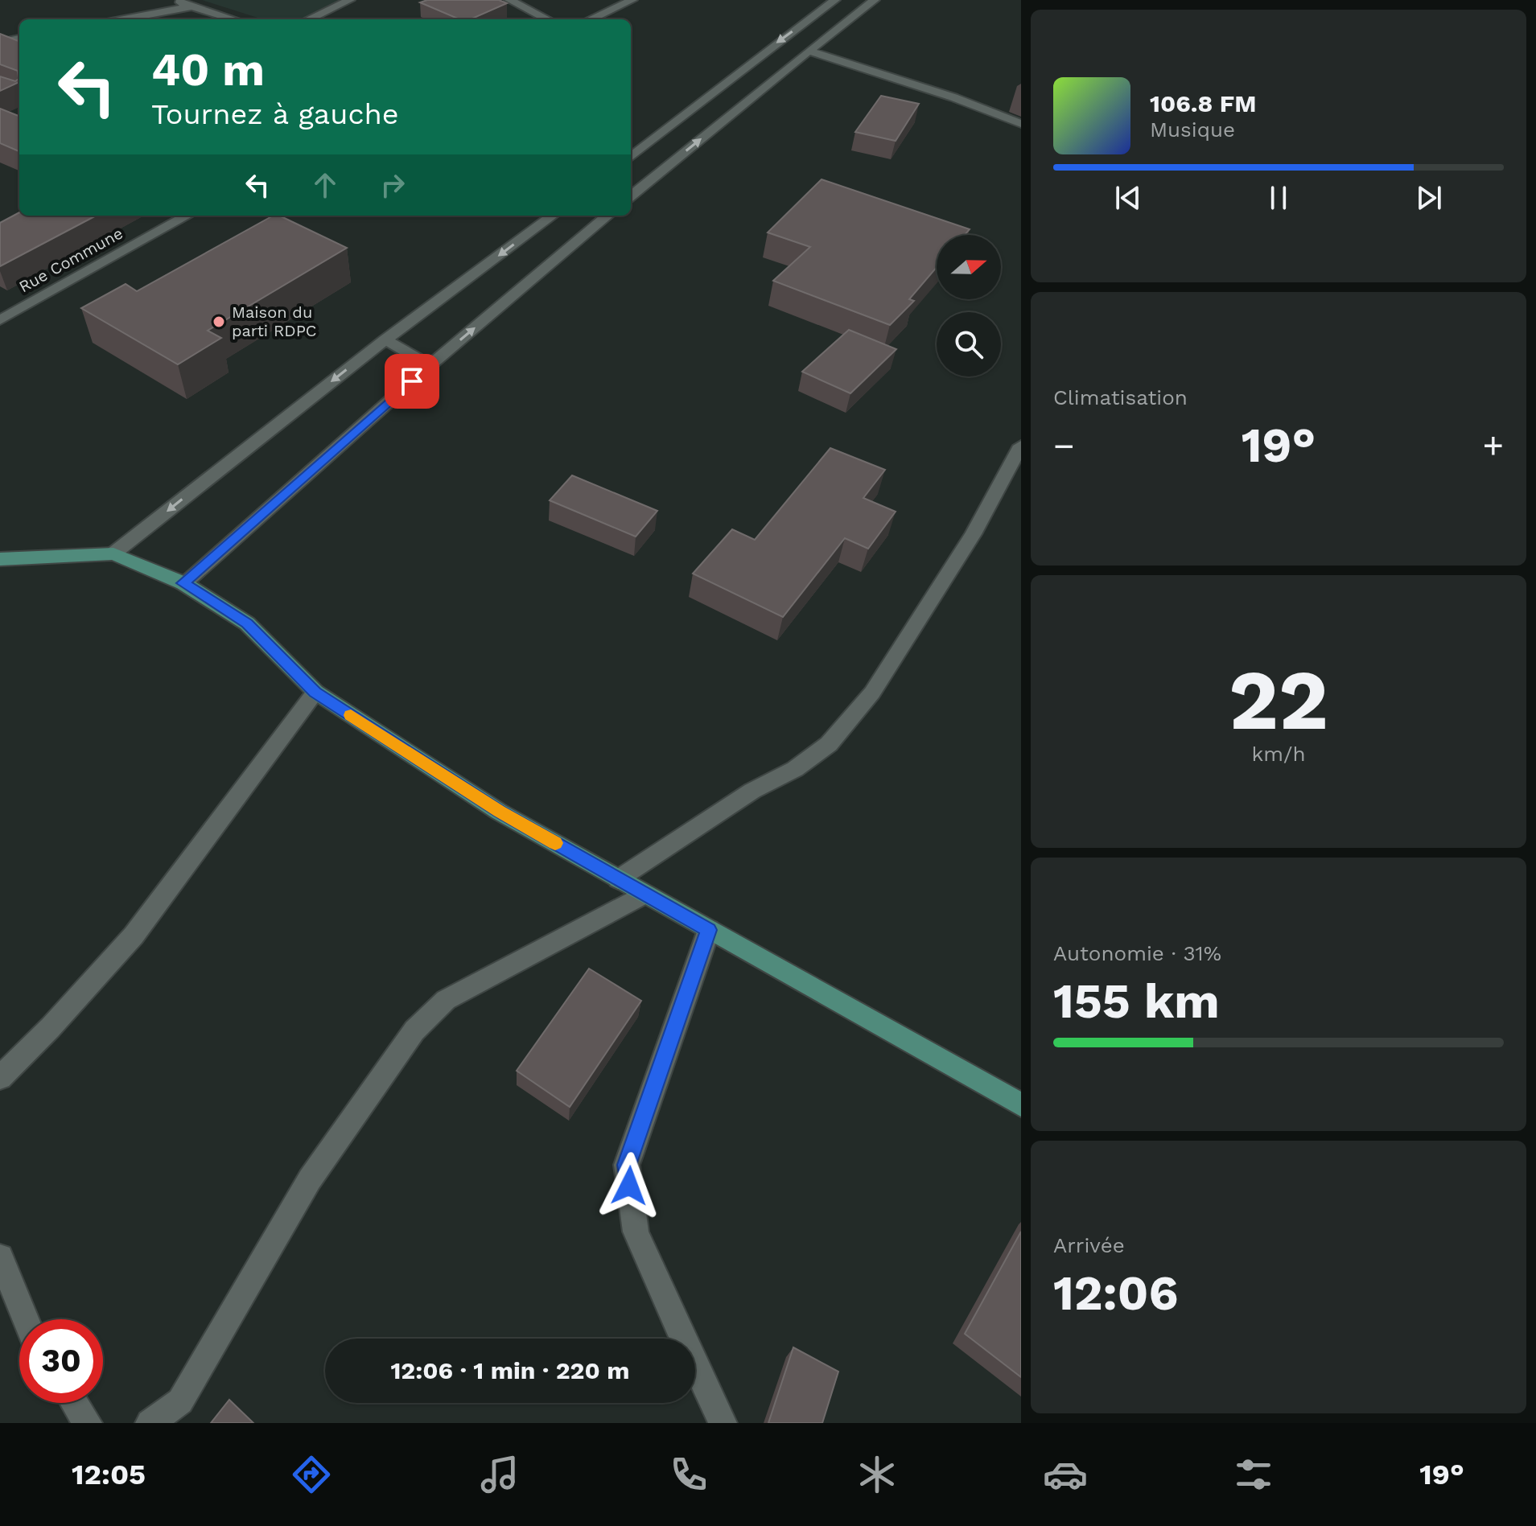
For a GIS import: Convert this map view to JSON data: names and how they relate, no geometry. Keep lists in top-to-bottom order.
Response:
{
  "streets": {
    "street": ["Rue Commune"]
  },
  "places": ["Maison du parti RDPC"],
  "north": "right",
  "page": {
    "turn": ["40 m", "Tournez à gauche"],
    "song": ["106.8 FM", "Musique"],
    "tile": [
      "Climatisation",
      ["22", "km/h"],
      ["Autonomie · 31%", "155 km"],
      ["Arrivée", "12:06"]
    ],
    "heat": ["−", "19°", "+"],
    "limit": "30",
    "trip": "12:06 · 1 min · 220 m",
    "tabs": ["12:05", "19°"]
  }
}
